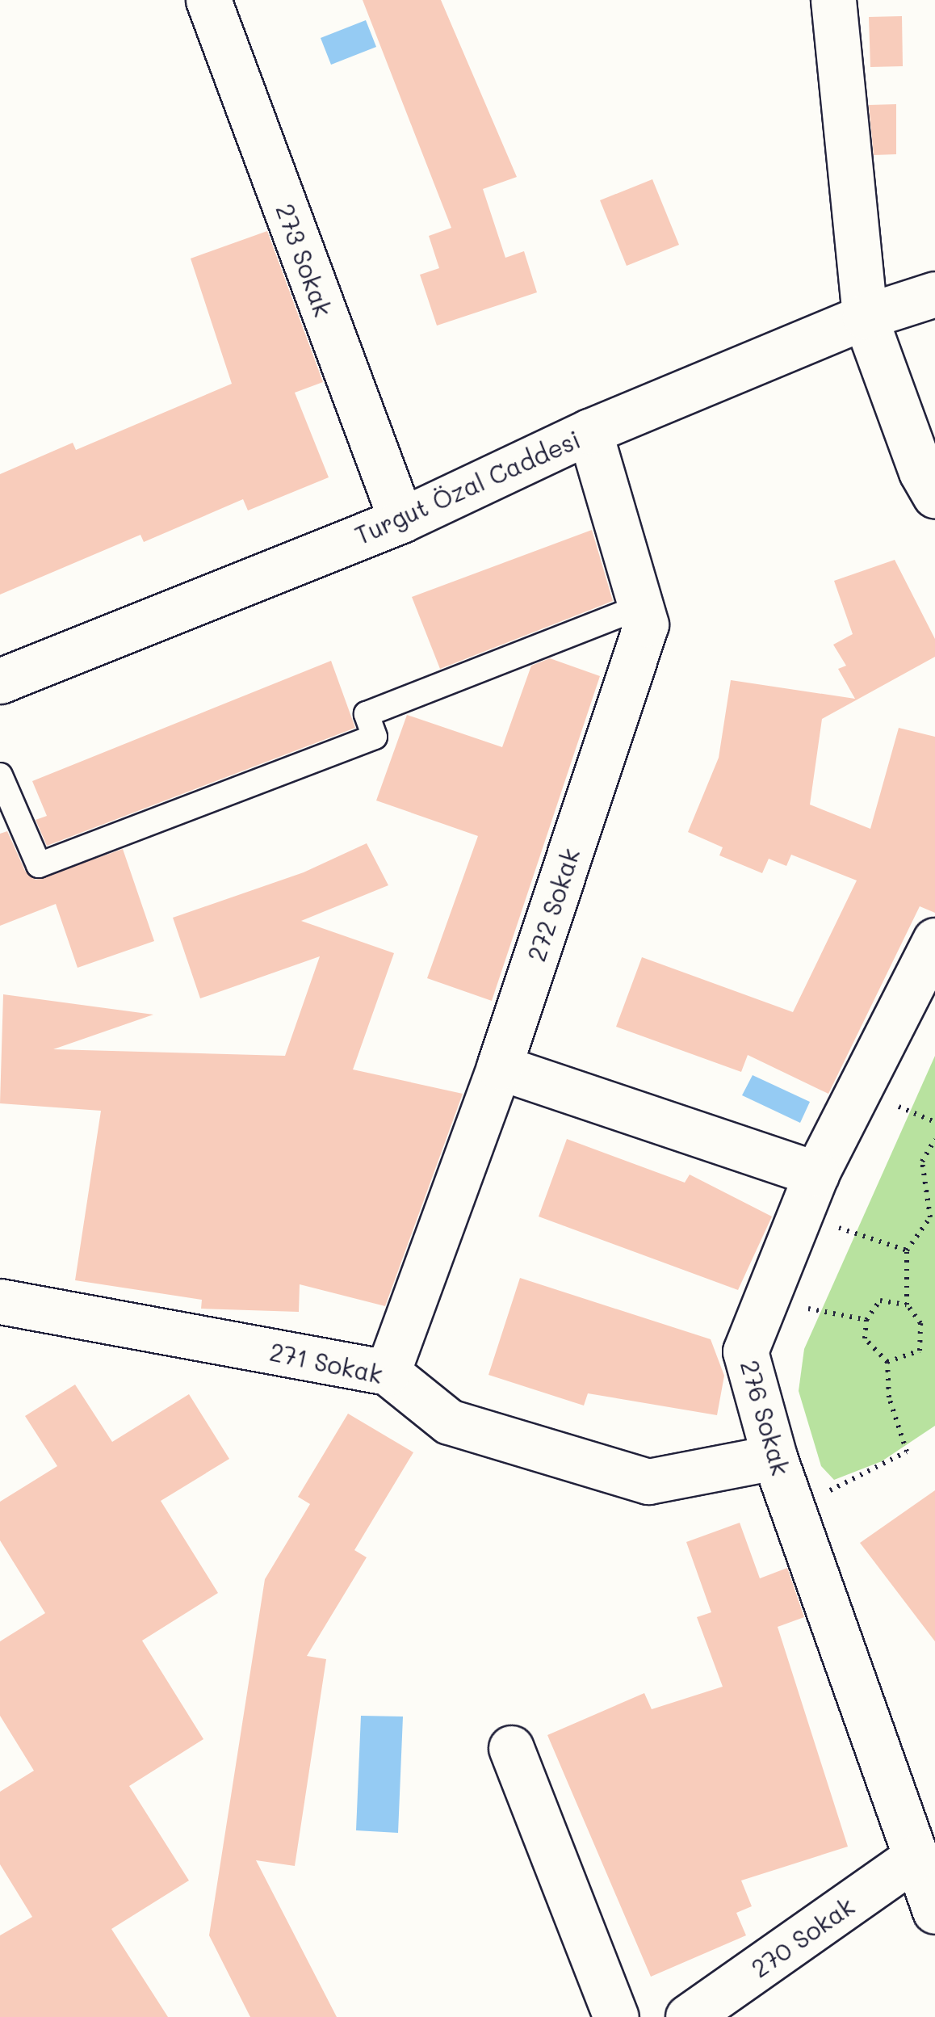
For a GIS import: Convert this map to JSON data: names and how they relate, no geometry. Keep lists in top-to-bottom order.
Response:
{
  "streets": {
    "street": [
      "273 Sokak",
      "Turgut Özal Caddesi",
      "272 Sokak",
      "271 Sokak",
      "276 Sokak",
      "270 Sokak"
    ]
  },
  "crossings": [
    ["273 Sokak", "Turgut Özal Caddesi"],
    ["Turgut Özal Caddesi", "272 Sokak"],
    ["272 Sokak", "271 Sokak"],
    ["271 Sokak", "276 Sokak"],
    ["276 Sokak", "270 Sokak"]
  ]
}
